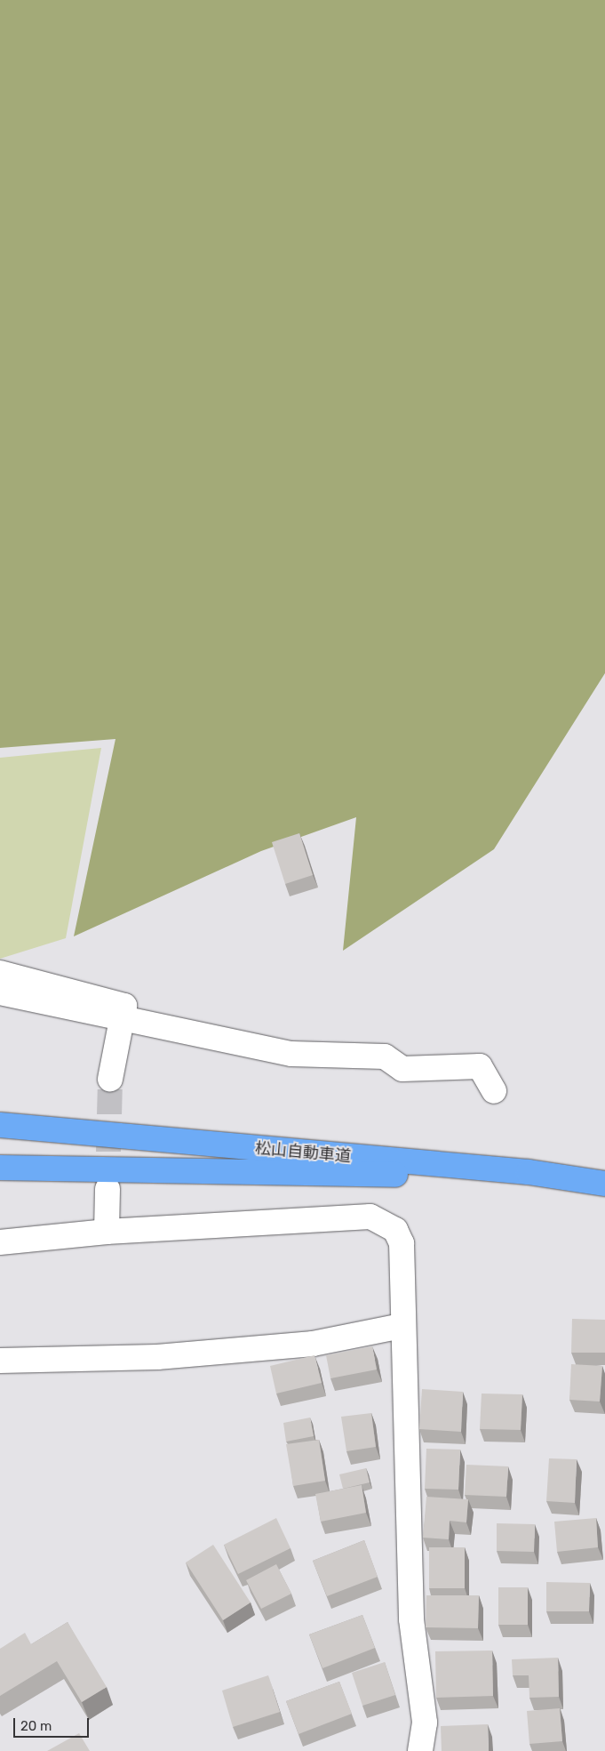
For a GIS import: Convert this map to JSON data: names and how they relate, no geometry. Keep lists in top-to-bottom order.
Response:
{
  "streets": {
    "highway": ["松山自動車道"]
  },
  "scale_bar": "20 m"
}
